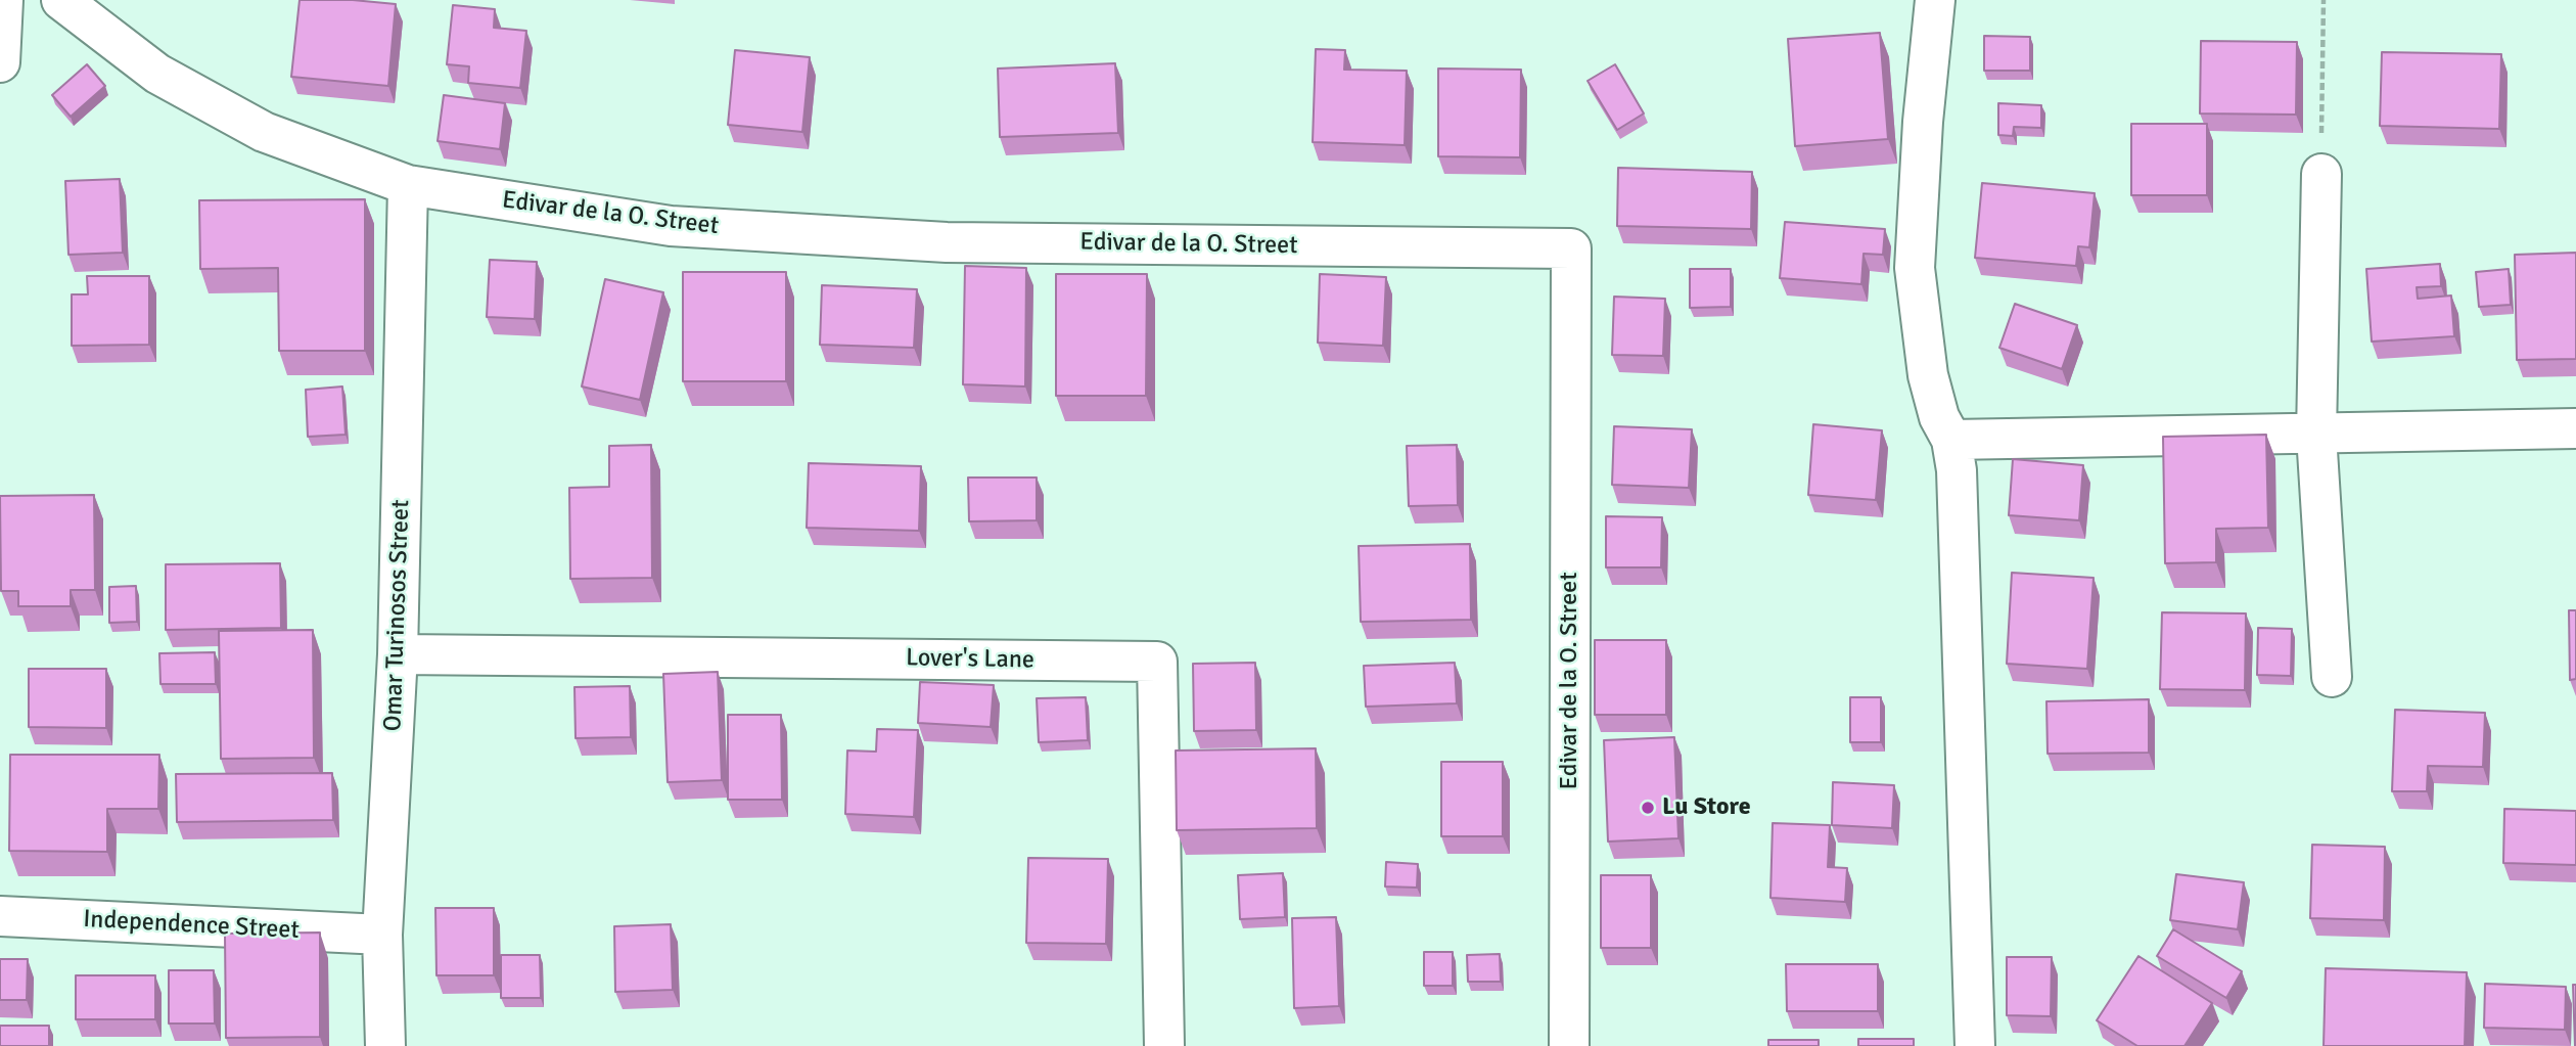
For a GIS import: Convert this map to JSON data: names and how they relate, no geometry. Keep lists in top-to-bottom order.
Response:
{
  "streets": {
    "street": [
      "Edivar de la O. Street",
      "Omar Turinosos Street",
      "Lover's Lane",
      "Independence Street"
    ]
  },
  "crossings": [
    ["Edivar de la O. Street", "Omar Turinosos Street"],
    ["Omar Turinosos Street", "Lover's Lane"],
    ["Omar Turinosos Street", "Independence Street"]
  ],
  "places": ["Lu Store"]
}
